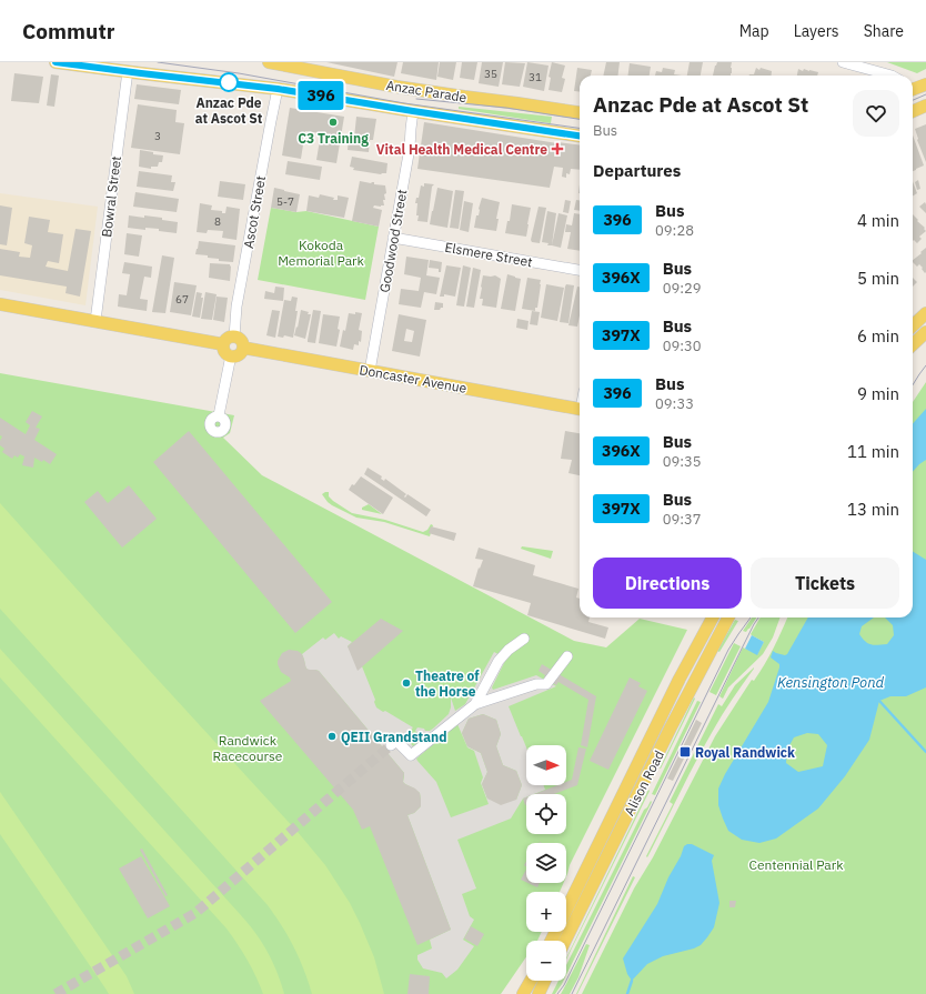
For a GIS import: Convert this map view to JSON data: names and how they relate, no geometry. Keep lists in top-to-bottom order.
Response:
{
  "streets": {
    "main road": ["Anzac Parade", "Doncaster Avenue", "Alison Road"],
    "street": [
      "Bowral Street",
      "Ascot Street",
      "Goodwood Street",
      "Elsmere Street"
    ]
  },
  "crossings": [
    ["Anzac Parade", "Bowral Street"],
    ["Anzac Parade", "Ascot Street"],
    ["Anzac Parade", "Goodwood Street"],
    ["Ascot Street", "Doncaster Avenue"],
    ["Goodwood Street", "Elsmere Street"],
    ["Goodwood Street", "Doncaster Avenue"]
  ],
  "water": ["Kensington Pond"],
  "parks": ["Kokoda Memorial Park", "Randwick Racecourse", "Centennial Park"],
  "places": {
    "other": [
      "Anzac Pde at Ascot St",
      "C3 Training",
      "Theatre of the Horse",
      "QEII Grandstand"
    ],
    "health": ["Vital Health Medical Centre"],
    "transit": ["Royal Randwick"]
  },
  "lines": ["bus line 396"],
  "house_numbers": [
    "35",
    "31",
    "3",
    "5-7",
    "8",
    "67"
  ],
  "north": "right",
  "page": {
    "header": "Commutr",
    "nav": ["Map", "Layers", "Share"],
    "on_map": "396",
    "heading": [
      ["Anzac Pde at Ascot St", "Bus"],
      "Departures"
    ],
    "list": [
      {
        "mark": "396",
        "name": "Bus",
        "note": "09:28",
        "value": "4 min"
      },
      {
        "mark": "396X",
        "name": "Bus",
        "note": "09:29",
        "value": "5 min"
      },
      {
        "mark": "397X",
        "name": "Bus",
        "note": "09:30",
        "value": "6 min"
      },
      {
        "mark": "396",
        "name": "Bus",
        "note": "09:33",
        "value": "9 min"
      },
      {
        "mark": "396X",
        "name": "Bus",
        "note": "09:35",
        "value": "11 min"
      },
      {
        "mark": "397X",
        "name": "Bus",
        "note": "09:37",
        "value": "13 min"
      }
    ],
    "buttons": ["Directions", "Tickets"],
    "map_buttons": ["+", "−"]
  }
}
